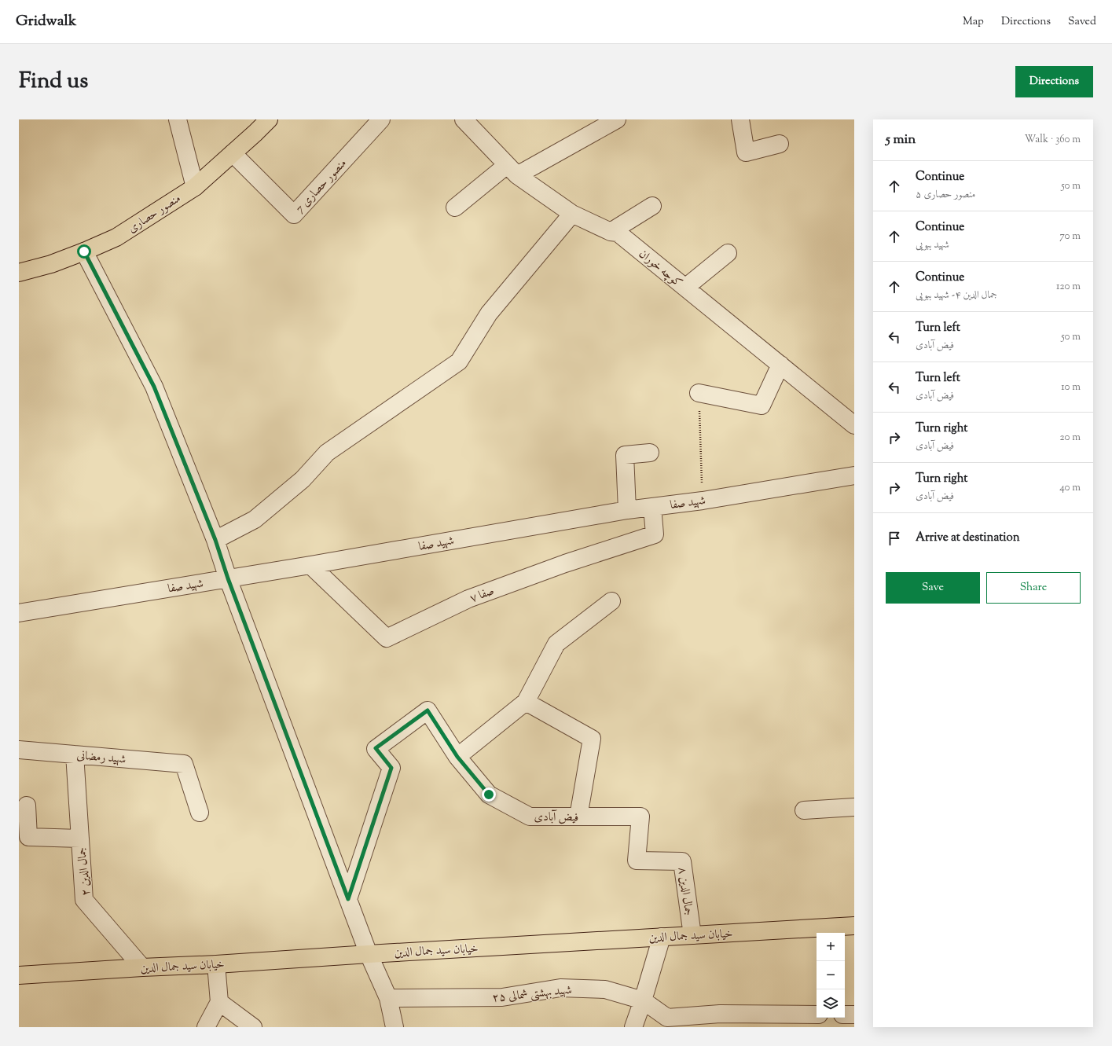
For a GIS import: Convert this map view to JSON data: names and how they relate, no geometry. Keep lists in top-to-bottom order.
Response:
{
  "streets": {
    "main road": ["منصور حصاری", "خیابان سید جمال الدین"],
    "street": [
      "منصور حصاری 7",
      "کوچه خوران",
      "شهید صفا",
      "صفا ۷",
      "شهید رمضانی",
      "فیض آبادی",
      "جمال الدین ۲",
      "جمال الدین ۸",
      "۲۵ شهید بهشتی شمالی"
    ]
  },
  "crossings": [
    ["منصور حصاری 7", "منصور حصاری"],
    ["شهید صفا", "صفا ۷"],
    ["شهید رمضانی", "جمال الدین ۲"],
    ["فیض آبادی", "جمال الدین ۸"],
    ["جمال الدین ۲", "خیابان سید جمال الدین"],
    ["جمال الدین ۸", "خیابان سید جمال الدین"]
  ],
  "page": {
    "header": "Gridwalk",
    "nav": ["Map", "Directions", "Saved"],
    "title": "Find us",
    "buttons": [
      "Directions",
      ["Save", "Share"]
    ],
    "heading": ["5 min", "Walk · 360 m"],
    "list": [
      ["Continue", "منصور حصاری ۵", "50 m"],
      ["Continue", "شهید ببویی", "70 m"],
      ["Continue", "جمال الدین ۴- شهید ببویی", "120 m"],
      ["Turn left", "فیض آبادی", "50 m"],
      ["Turn left", "فیض آبادی", "10 m"],
      ["Turn right", "فیض آبادی", "20 m"],
      ["Turn right", "فیض آبادی", "40 m"],
      "Arrive at destination"
    ],
    "map_buttons": ["+", "−"]
  }
}
